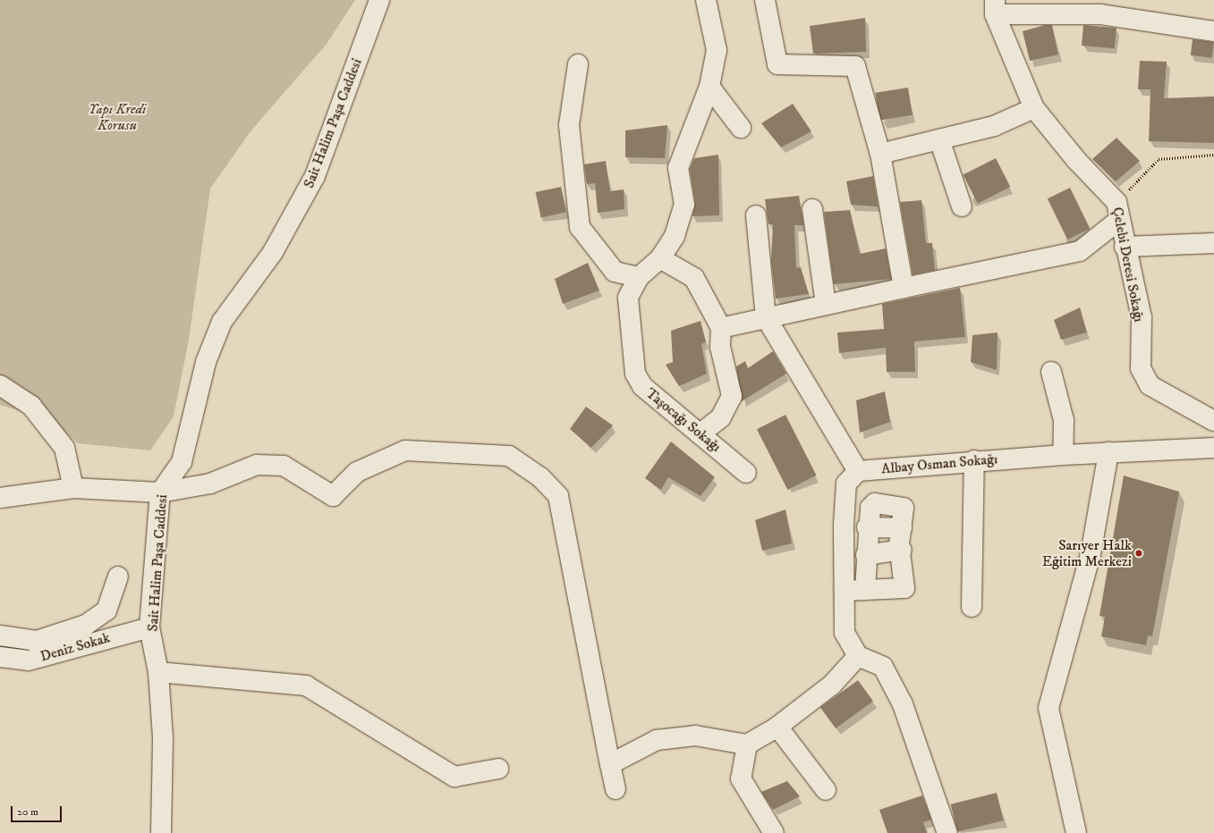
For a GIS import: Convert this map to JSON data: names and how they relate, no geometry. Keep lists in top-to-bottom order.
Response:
{
  "streets": {
    "street": [
      "Sait Halim Paşa Caddesi",
      "Çelebi Deresi Sokağı",
      "Taşocağı Sokağı",
      "Albay Osman Sokağı",
      "Deniz Sokak"
    ]
  },
  "crossings": [
    ["Sait Halim Paşa Caddesi", "Deniz Sokak"]
  ],
  "parks": ["Yapı Kredi Korusu"],
  "places": ["Sarıyer Halk Eğitim Merkezi"],
  "scale_bar": "20 m"
}
